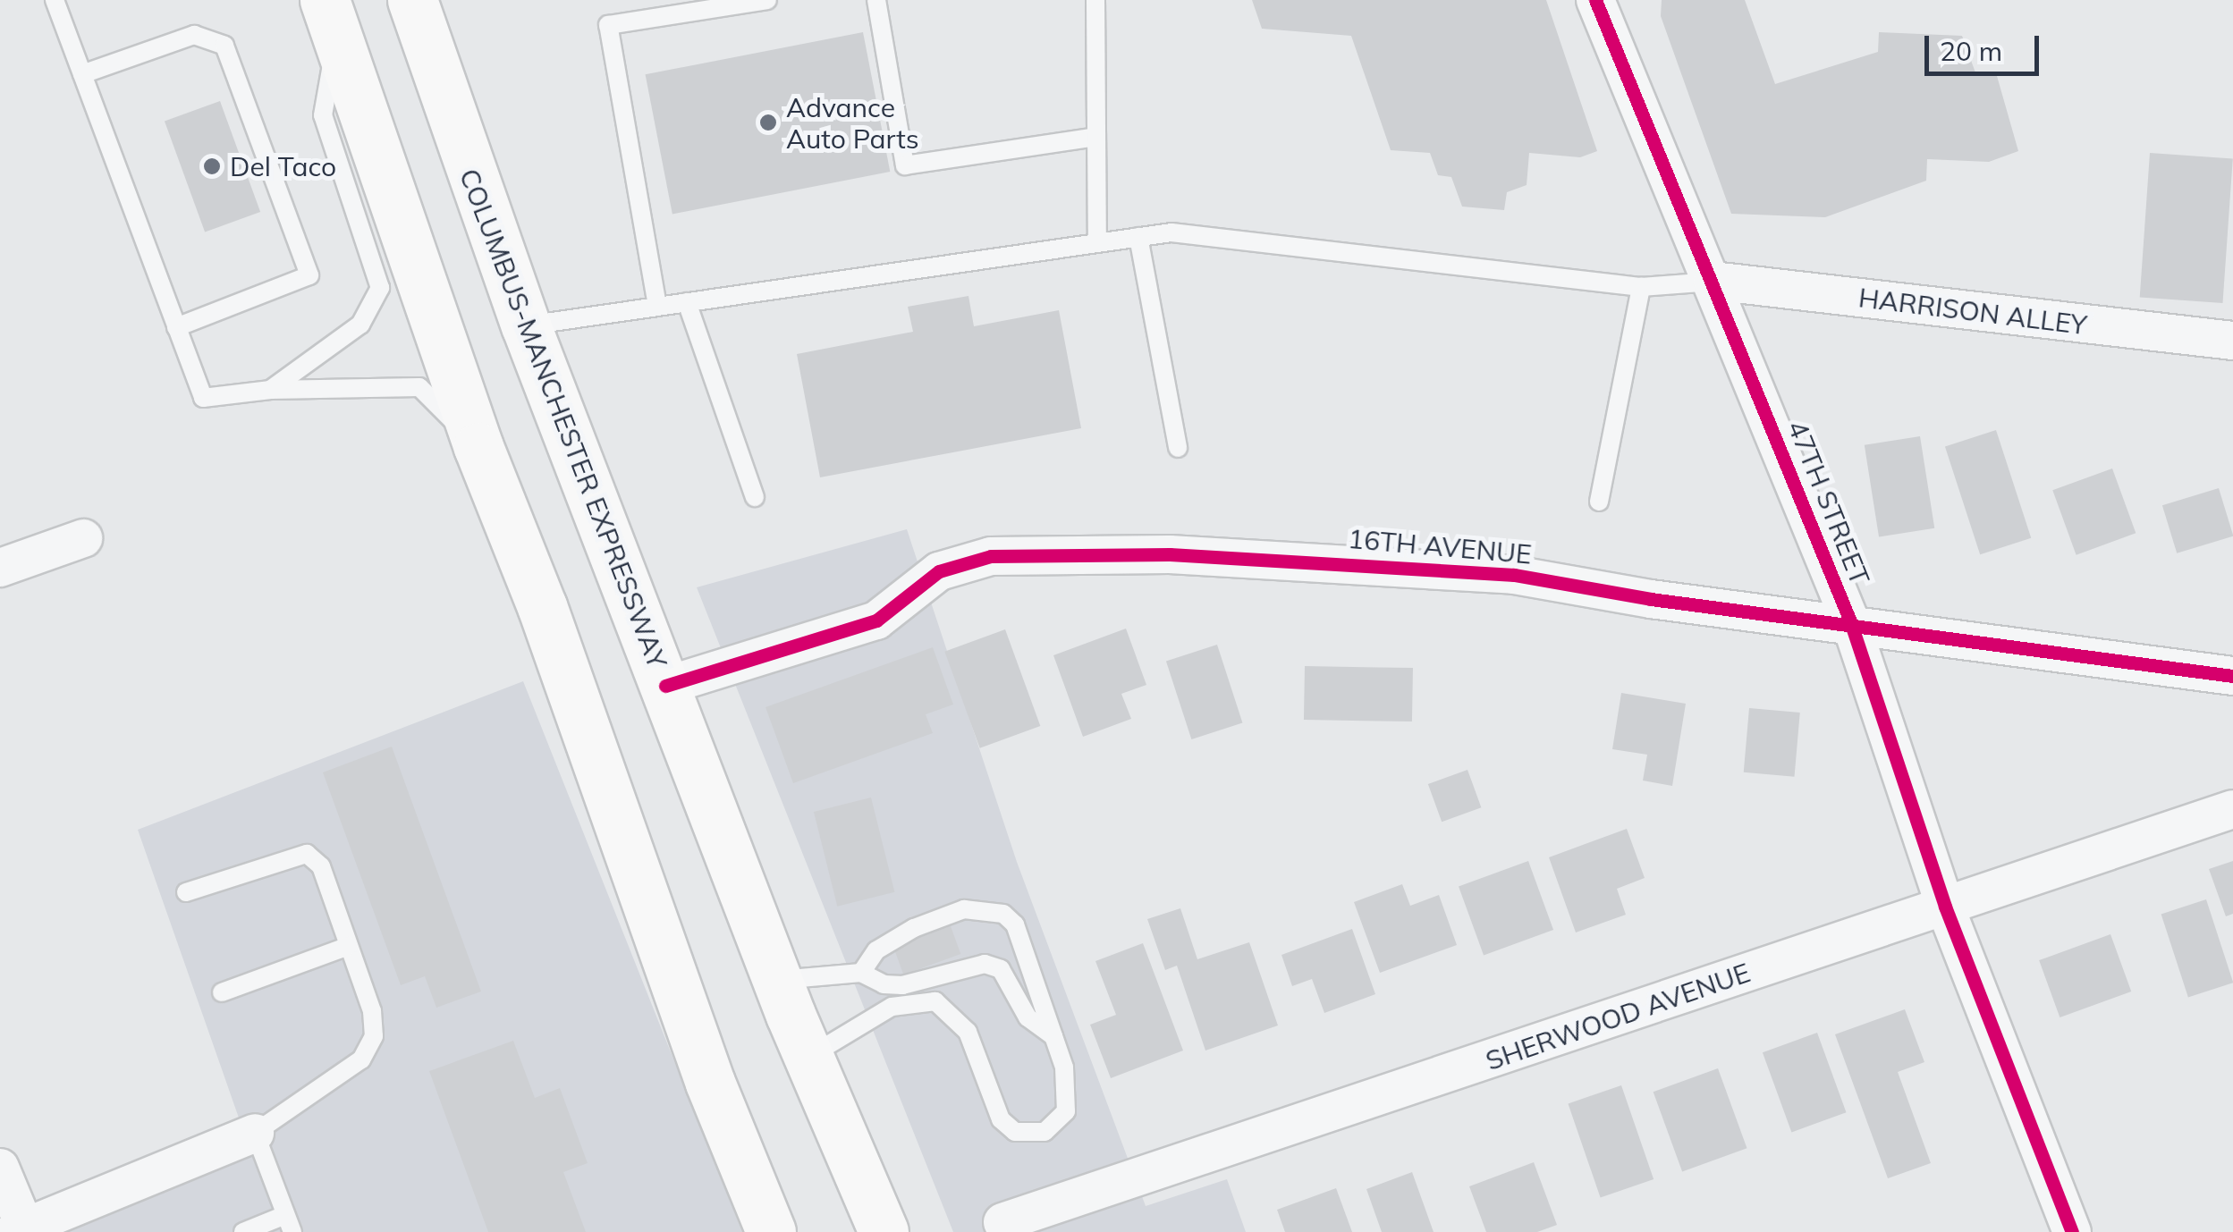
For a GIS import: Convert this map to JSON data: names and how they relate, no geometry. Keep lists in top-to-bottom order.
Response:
{
  "streets": {
    "main road": ["COLUMBUS-MANCHESTER EXPRESSWAY"],
    "street": [
      "HARRISON ALLEY",
      "47TH STREET",
      "16TH AVENUE",
      "SHERWOOD AVENUE"
    ]
  },
  "crossings": [
    ["HARRISON ALLEY", "47TH STREET"],
    ["COLUMBUS-MANCHESTER EXPRESSWAY", "16TH AVENUE"],
    ["47TH STREET", "16TH AVENUE"],
    ["47TH STREET", "SHERWOOD AVENUE"]
  ],
  "places": ["Advance Auto Parts", "Del Taco"],
  "scale_bar": "20 m"
}
